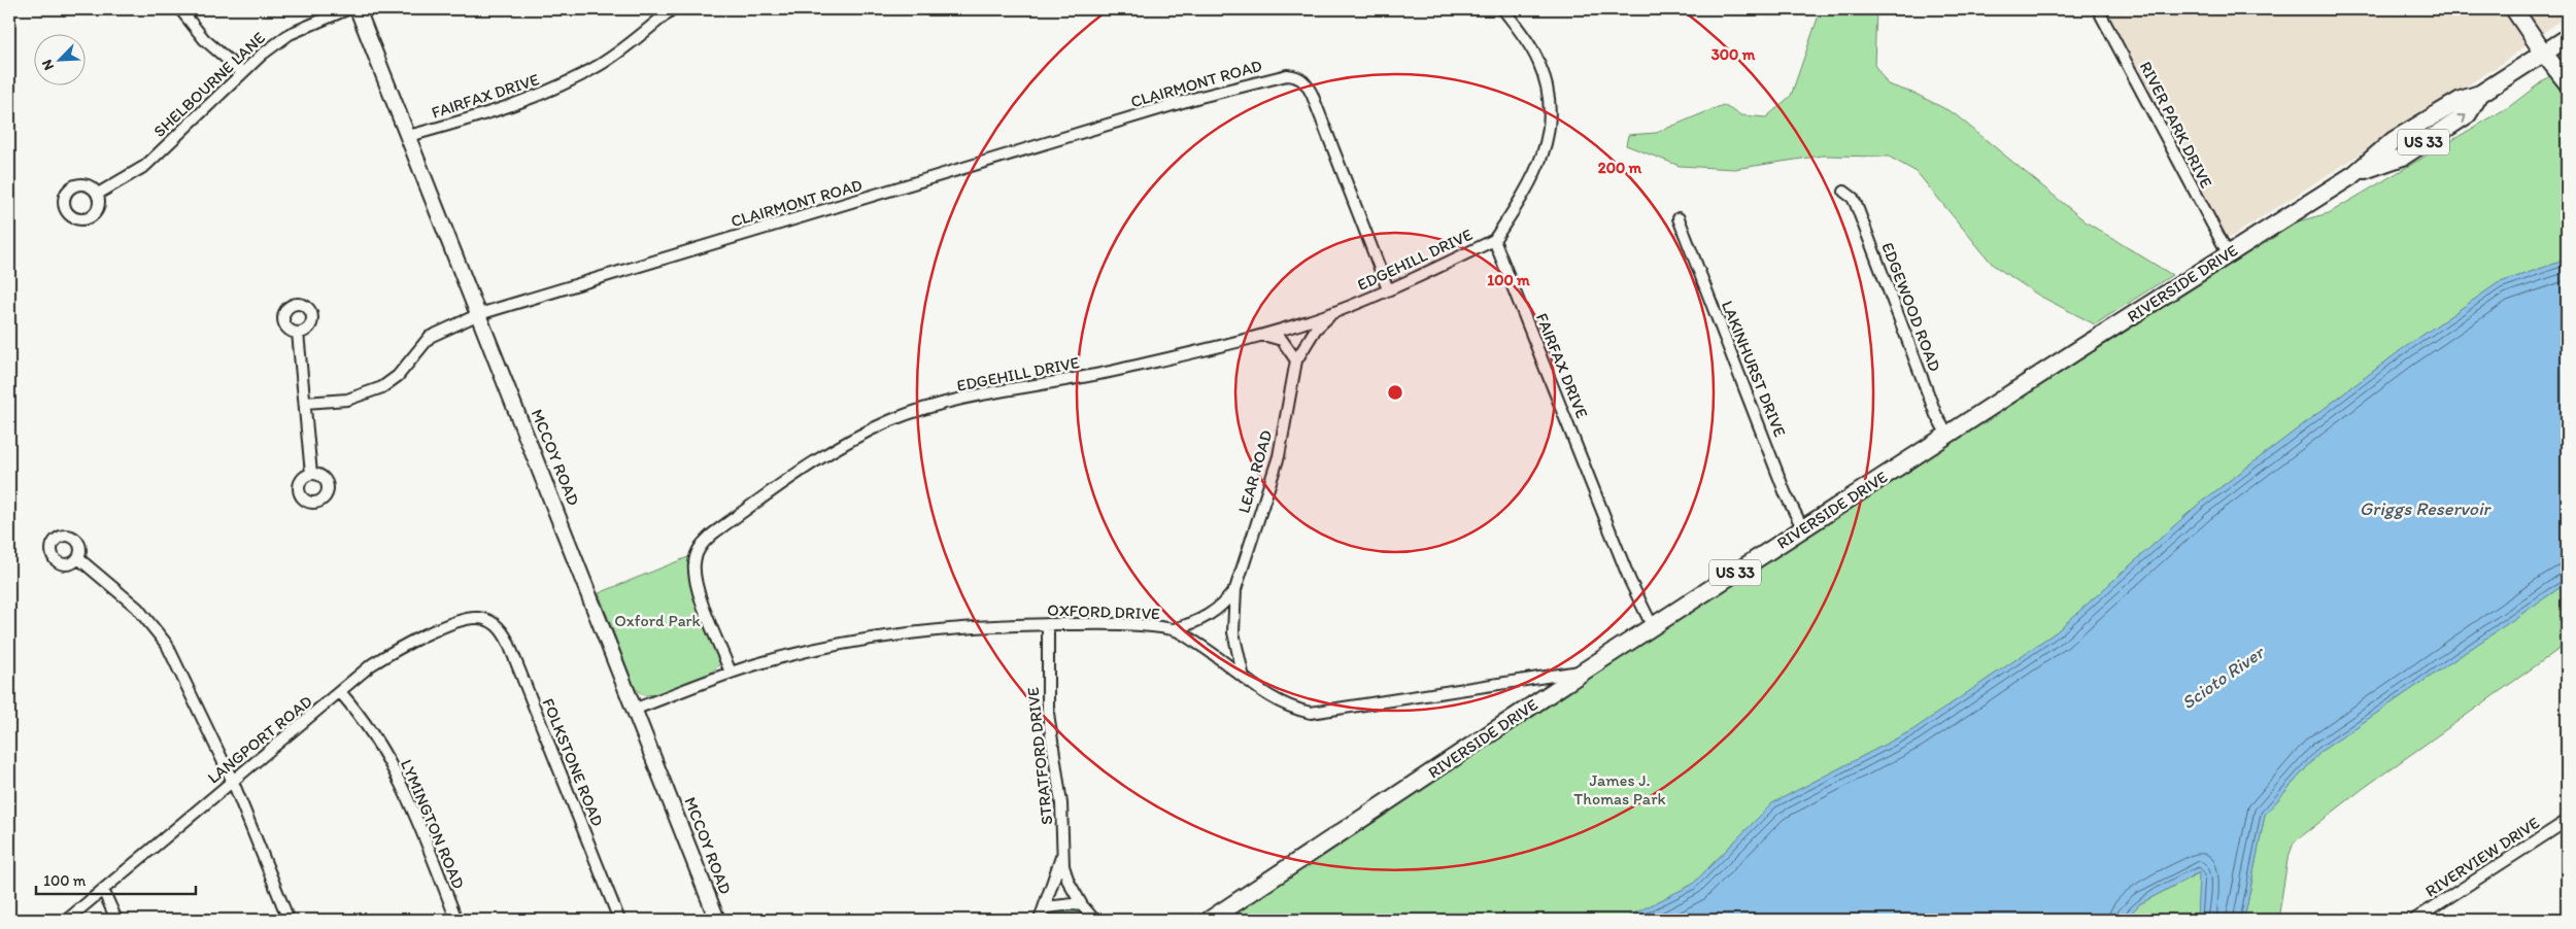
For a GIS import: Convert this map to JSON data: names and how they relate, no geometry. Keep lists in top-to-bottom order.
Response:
{
  "streets": {
    "main road": ["US 33", "RIVERSIDE DRIVE", "MCCOY ROAD"],
    "street": [
      "CLAIRMONT ROAD",
      "SHELBOURNE LANE",
      "FAIRFAX DRIVE",
      "RIVER PARK DRIVE",
      "EDGEHILL DRIVE",
      "EDGEWOOD ROAD",
      "LAKINHURST DRIVE",
      "LEAR ROAD",
      "OXFORD DRIVE",
      "LANGPORT ROAD",
      "STRATFORD DRIVE",
      "FOLKSTONE ROAD",
      "LYMINGTON ROAD",
      "RIVERVIEW DRIVE"
    ]
  },
  "crossings": [
    ["CLAIRMONT ROAD", "EDGEHILL DRIVE"],
    ["CLAIRMONT ROAD", "MCCOY ROAD"],
    ["FAIRFAX DRIVE", "EDGEHILL DRIVE"],
    ["FAIRFAX DRIVE", "RIVERSIDE DRIVE"],
    ["FAIRFAX DRIVE", "MCCOY ROAD"],
    ["RIVER PARK DRIVE", "RIVERSIDE DRIVE"],
    ["EDGEHILL DRIVE", "LEAR ROAD"],
    ["EDGEHILL DRIVE", "OXFORD DRIVE"],
    ["RIVERSIDE DRIVE", "EDGEWOOD ROAD"],
    ["RIVERSIDE DRIVE", "LAKINHURST DRIVE"],
    ["RIVERSIDE DRIVE", "OXFORD DRIVE"],
    ["MCCOY ROAD", "OXFORD DRIVE"],
    ["LEAR ROAD", "OXFORD DRIVE"],
    ["OXFORD DRIVE", "STRATFORD DRIVE"],
    ["LANGPORT ROAD", "FOLKSTONE ROAD"],
    ["LANGPORT ROAD", "LYMINGTON ROAD"]
  ],
  "water": ["Griggs Reservoir", "Scioto River"],
  "parks": ["Oxford Park", "James J. Thomas Park"],
  "scale_bar": "100 m",
  "north": "bottom left",
  "rings": ["300 m", "200 m", "100 m"]
}
